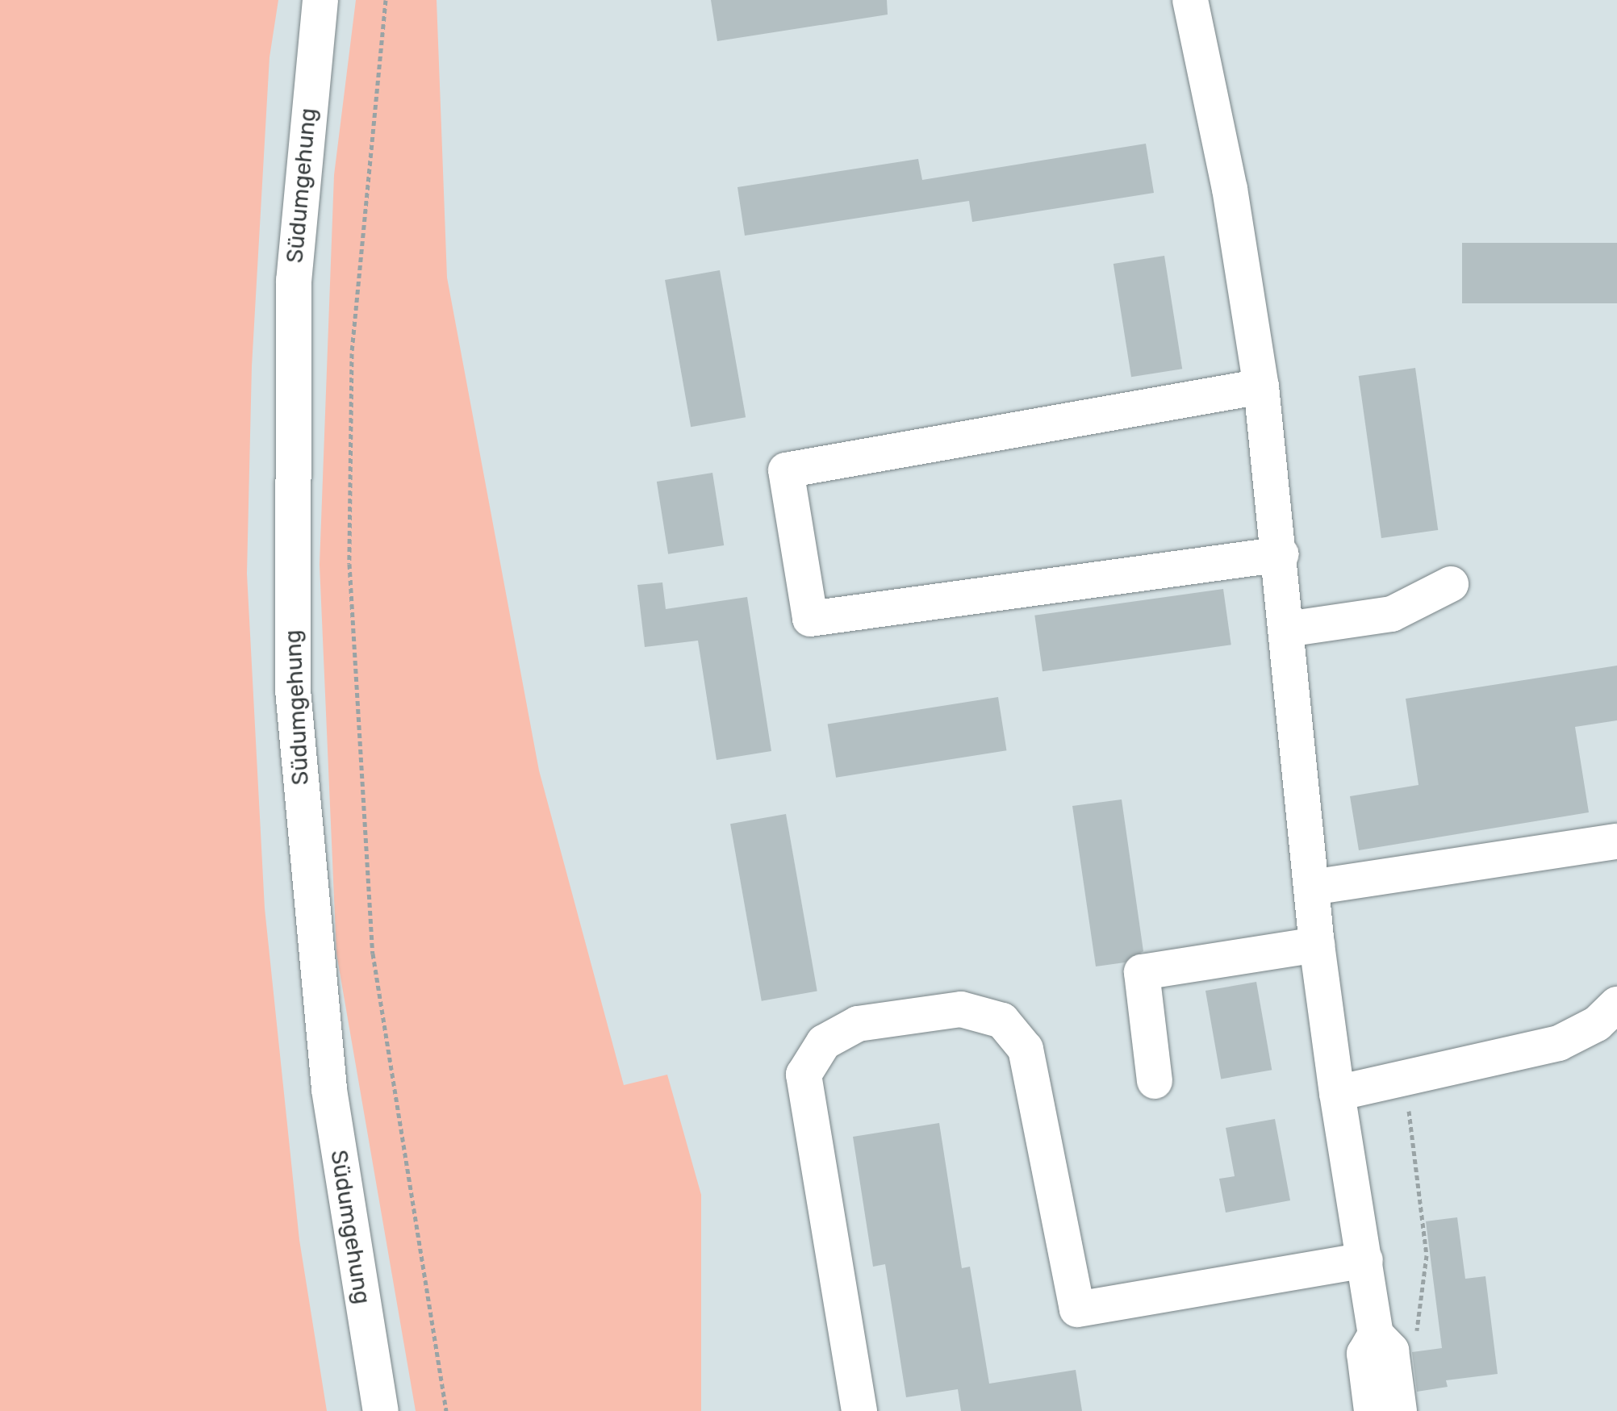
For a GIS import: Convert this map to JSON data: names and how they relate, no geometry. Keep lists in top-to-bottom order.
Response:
{
  "streets": {
    "main road": ["Südumgehung"]
  }
}
